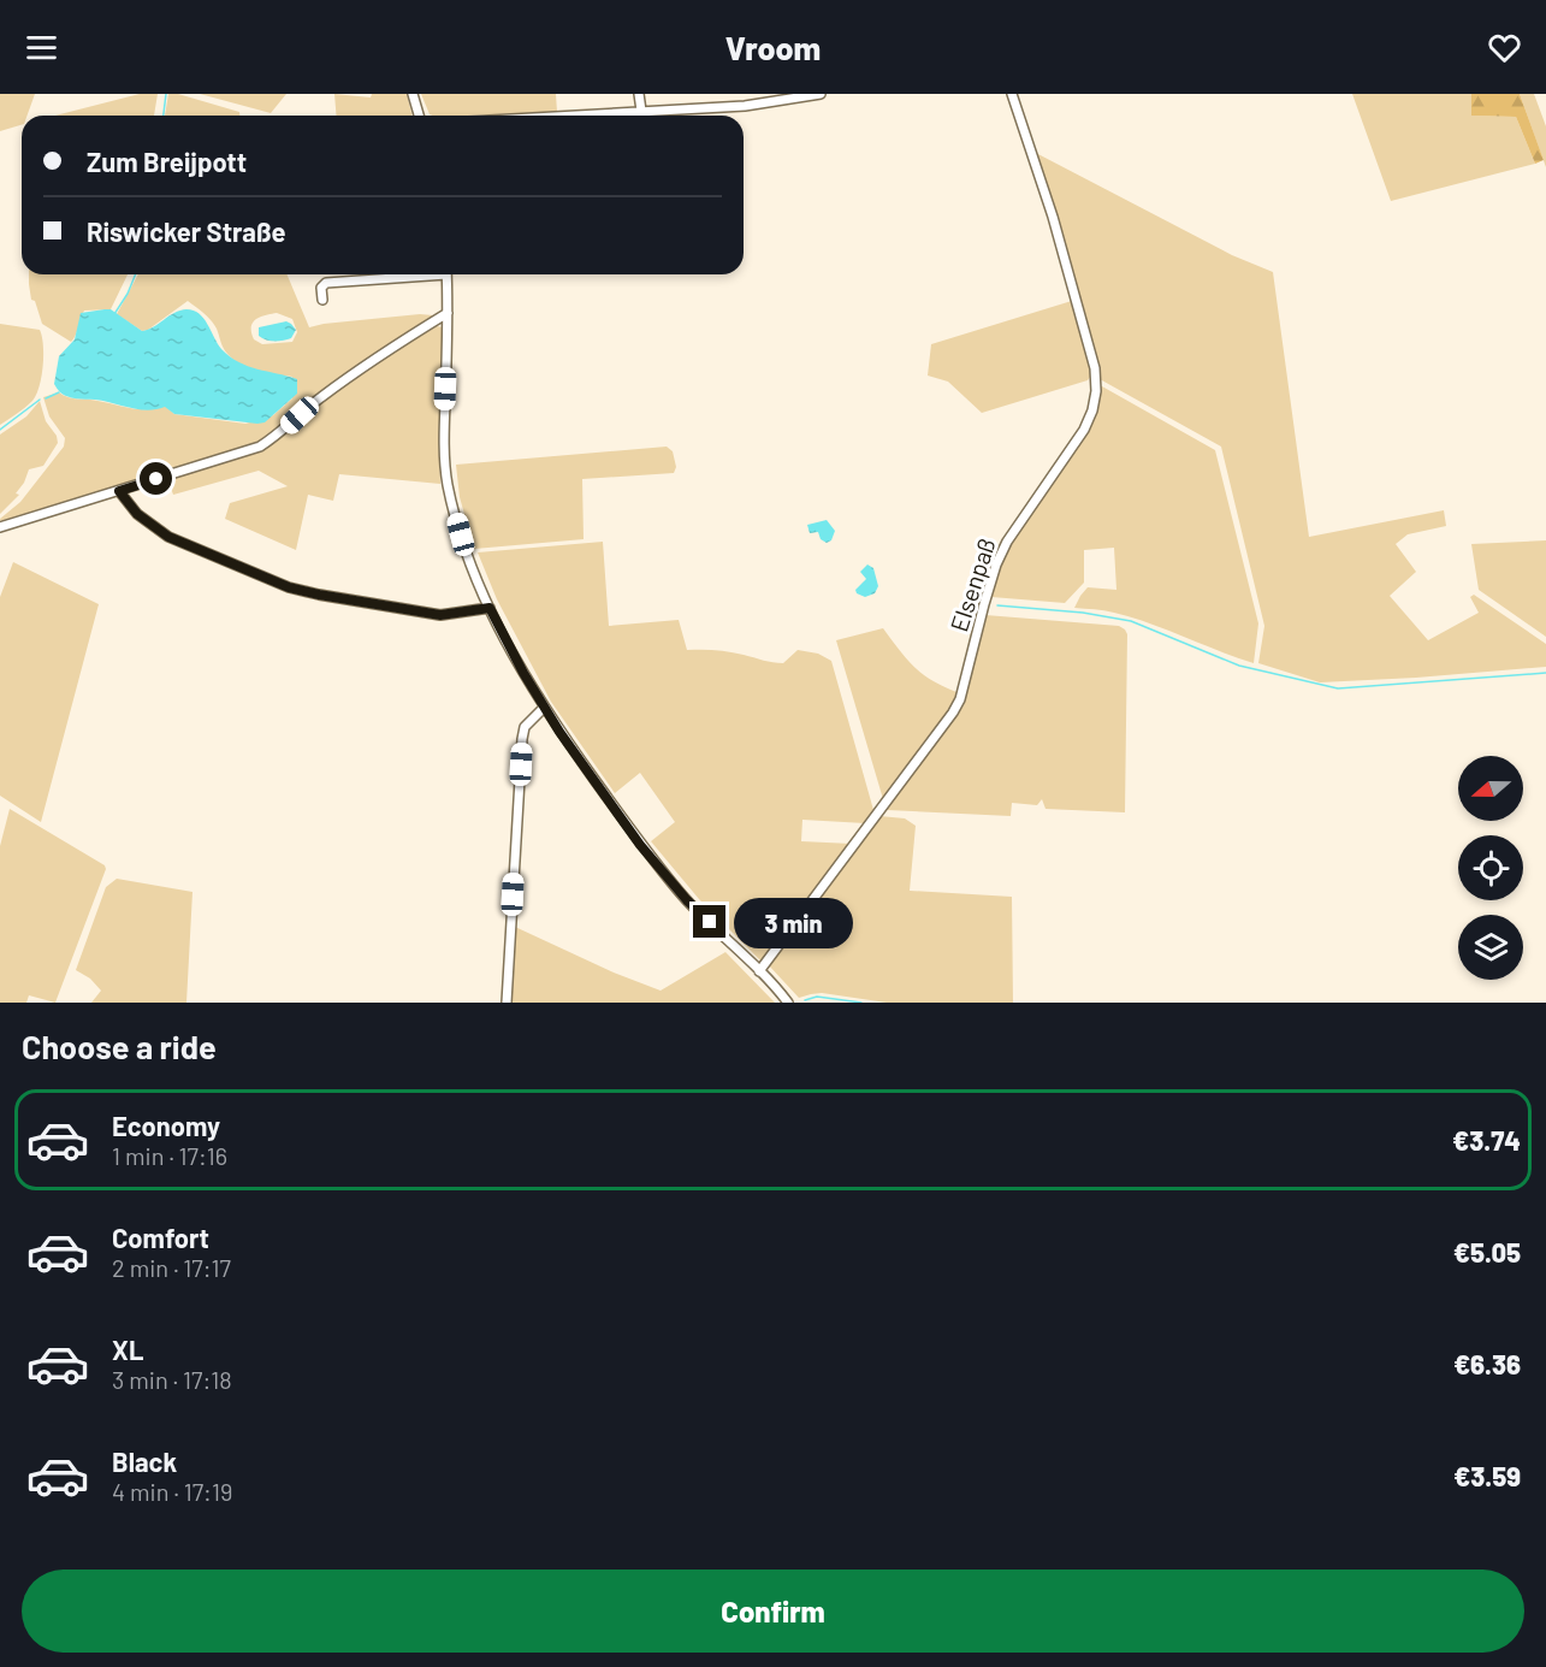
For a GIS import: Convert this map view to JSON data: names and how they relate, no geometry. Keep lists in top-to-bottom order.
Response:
{
  "streets": {
    "street": ["Elsenpaß"]
  },
  "north": "left",
  "page": {
    "header": "Vroom",
    "banner": ["Zum Breijpott", "Riswicker Straße"],
    "bubble": "3 min",
    "heading": "Choose a ride",
    "list": [
      {
        "name": "Economy",
        "note": "1 min · 17:16",
        "value": "€3.74"
      },
      {
        "name": "Comfort",
        "note": "2 min · 17:17",
        "value": "€5.05"
      },
      {
        "name": "XL",
        "note": "3 min · 17:18",
        "value": "€6.36"
      },
      {
        "name": "Black",
        "note": "4 min · 17:19",
        "value": "€3.59"
      }
    ],
    "buttons": "Confirm"
  }
}
